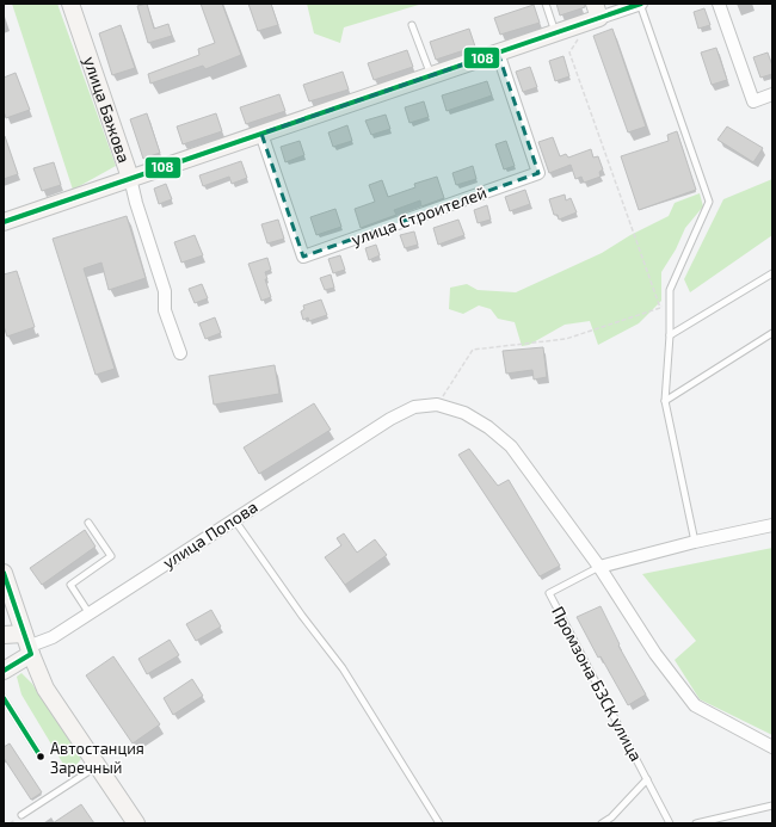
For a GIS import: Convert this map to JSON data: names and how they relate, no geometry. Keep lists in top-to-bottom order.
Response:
{
  "streets": {
    "street": ["улица Бажова", "улица Строителей", "улица Попова"],
    "lane": ["Промзона БЗСК улица"]
  },
  "places": ["Автостанция Заречный"],
  "lines": ["transit line 108"]
}
